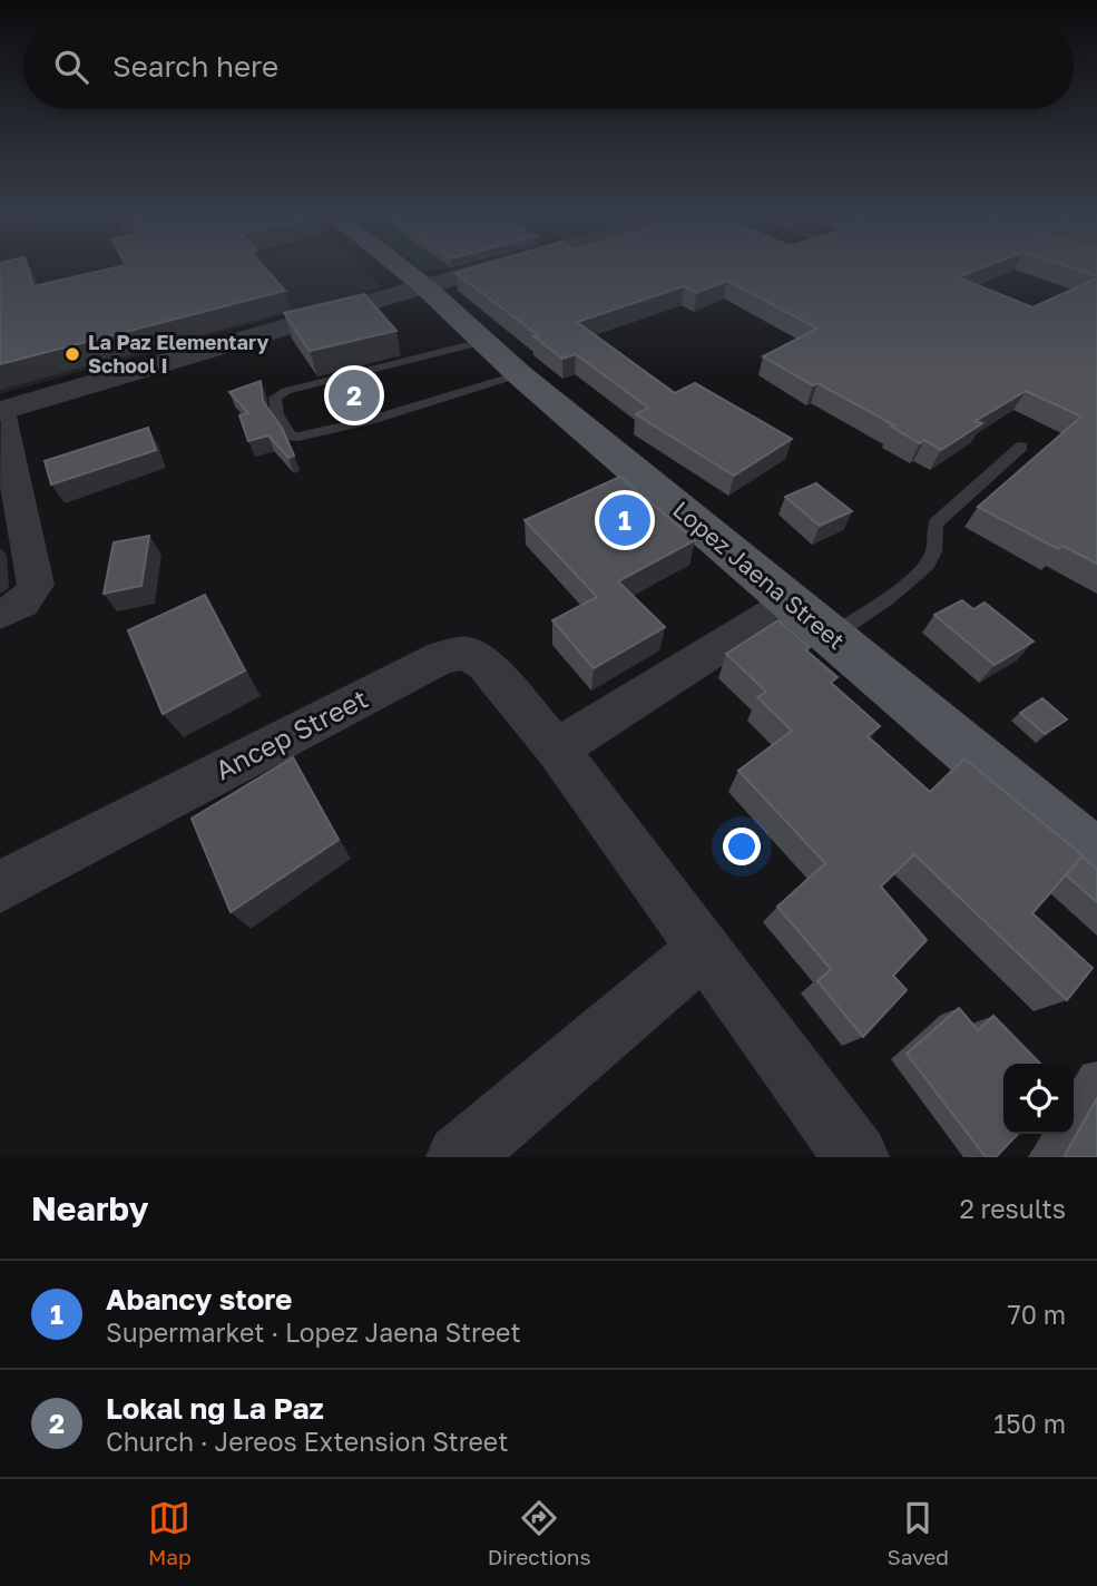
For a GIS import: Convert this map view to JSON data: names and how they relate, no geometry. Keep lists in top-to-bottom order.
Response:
{
  "streets": {
    "main road": ["Lopez Jaena Street"],
    "street": ["Ancep Street"]
  },
  "places": ["La Paz Elementary School I"],
  "page": {
    "search": "Search here",
    "pins": ["2", "1"],
    "heading": ["Nearby", "2 results"],
    "list": [
      {
        "mark": "1",
        "name": "Abancy store",
        "note": "Supermarket · Lopez Jaena Street",
        "value": "70 m"
      },
      {
        "mark": "2",
        "name": "Lokal ng La Paz",
        "note": "Church · Jereos Extension Street",
        "value": "150 m"
      }
    ],
    "nav": ["Map", "Directions", "Saved"]
  }
}
